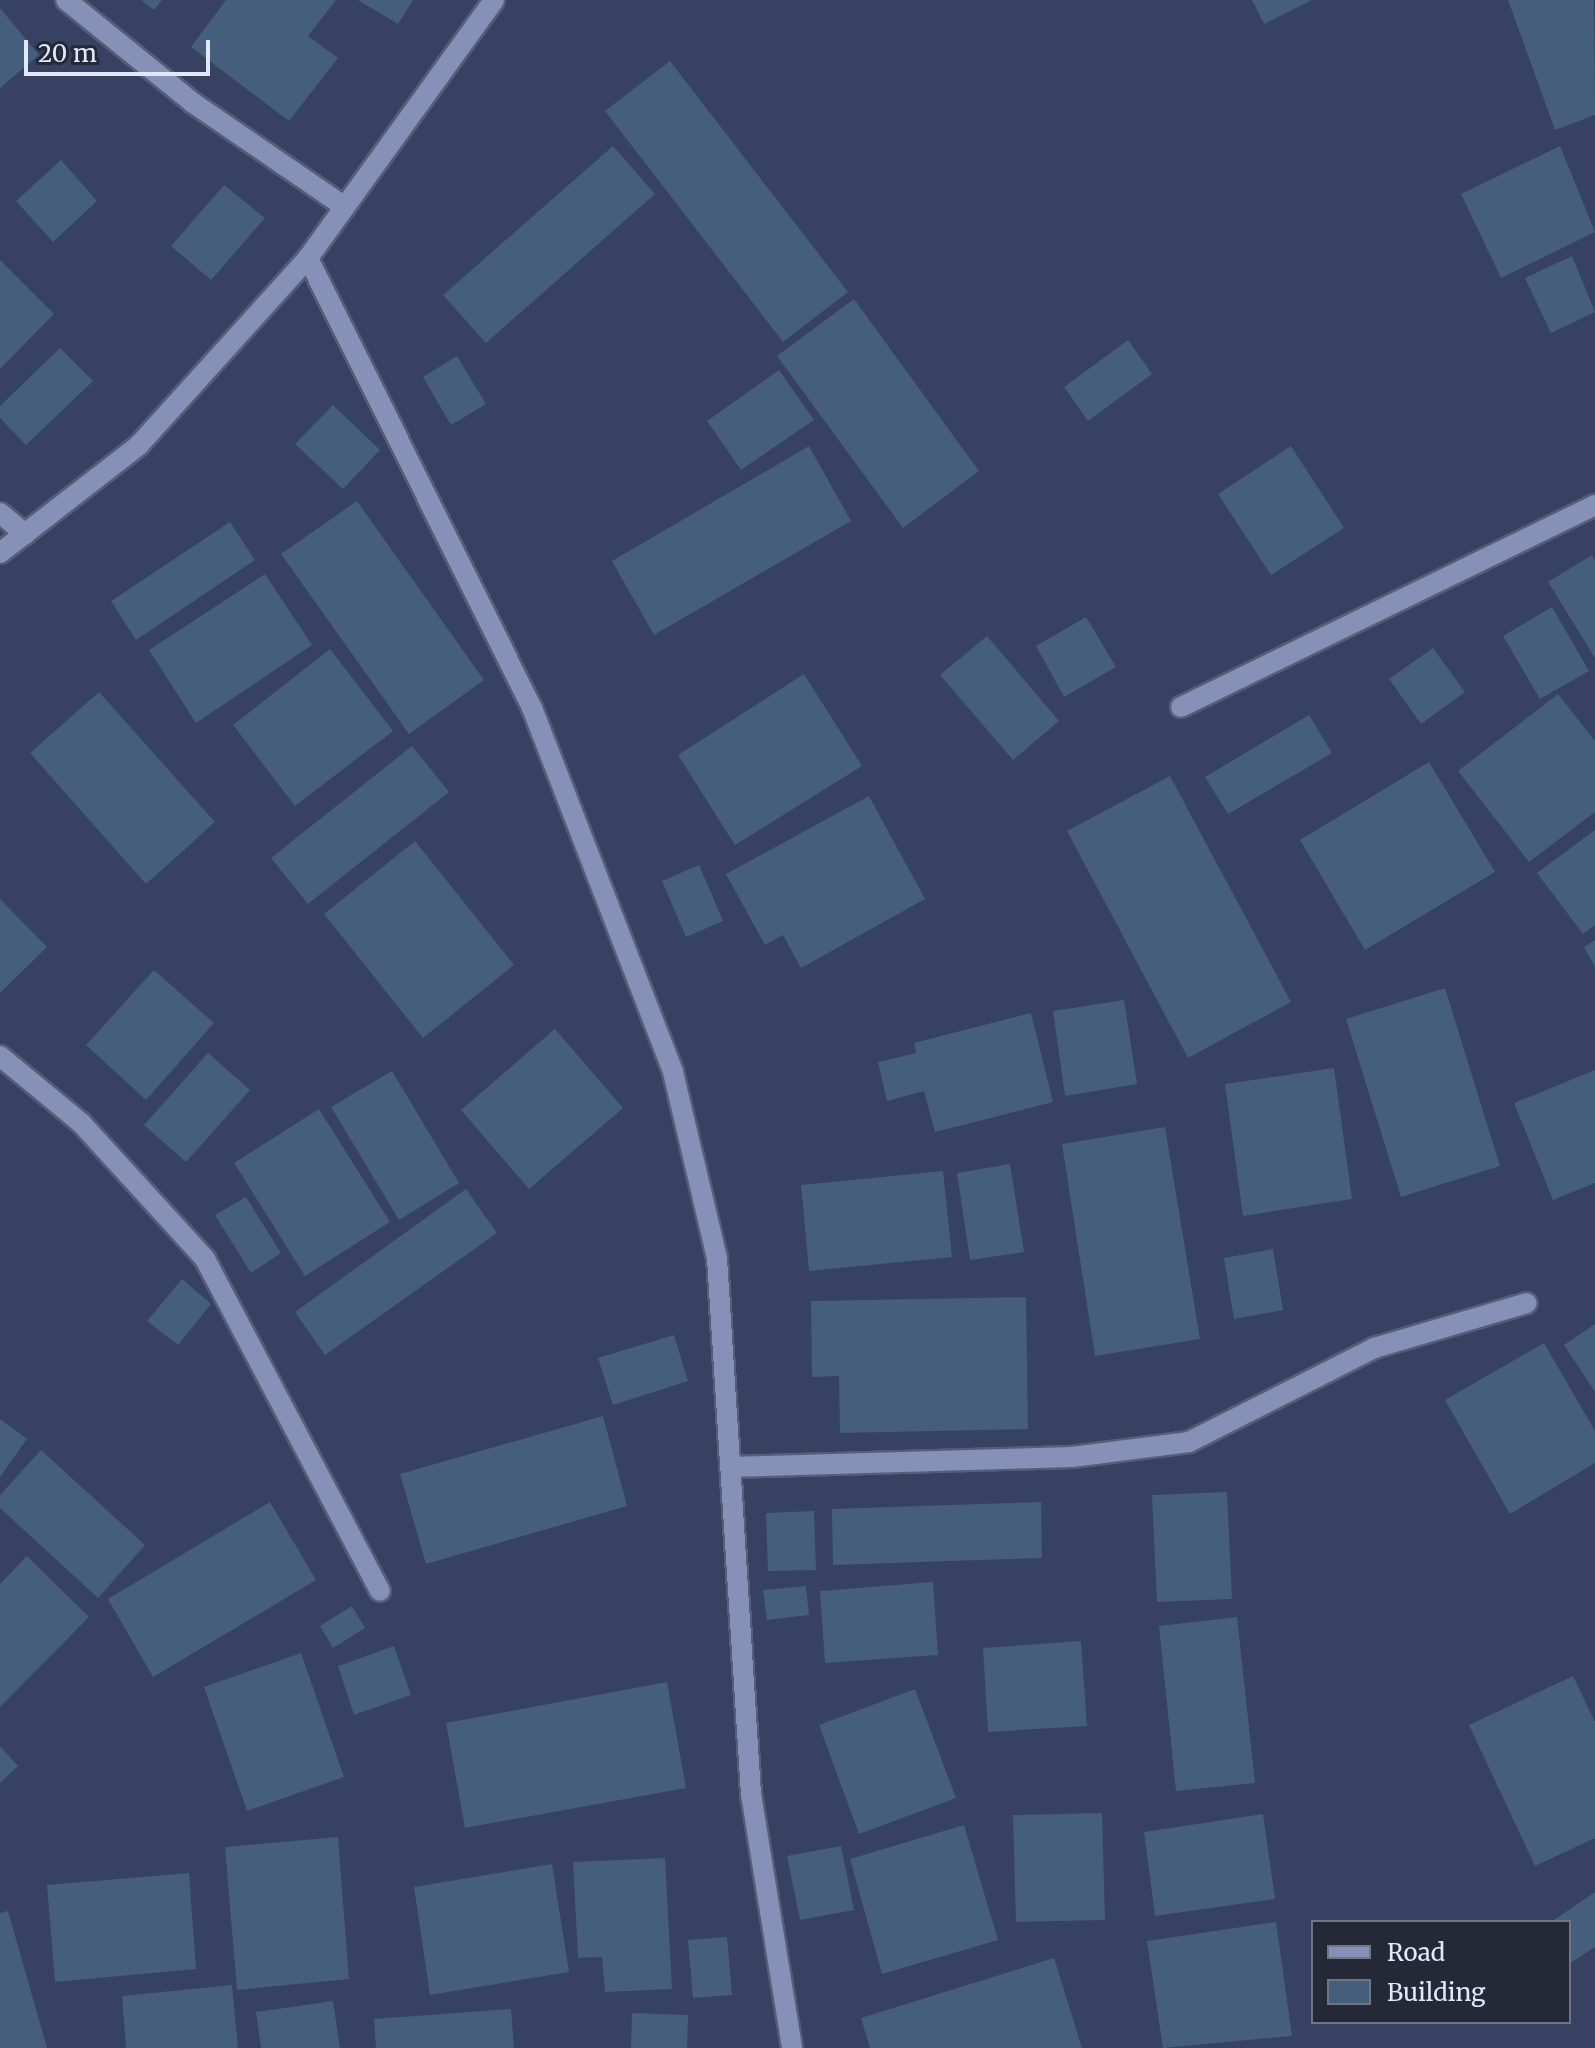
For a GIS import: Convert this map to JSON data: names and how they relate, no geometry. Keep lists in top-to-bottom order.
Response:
{
  "legend": ["Road", "Building"],
  "scale_bar": "20 m"
}
